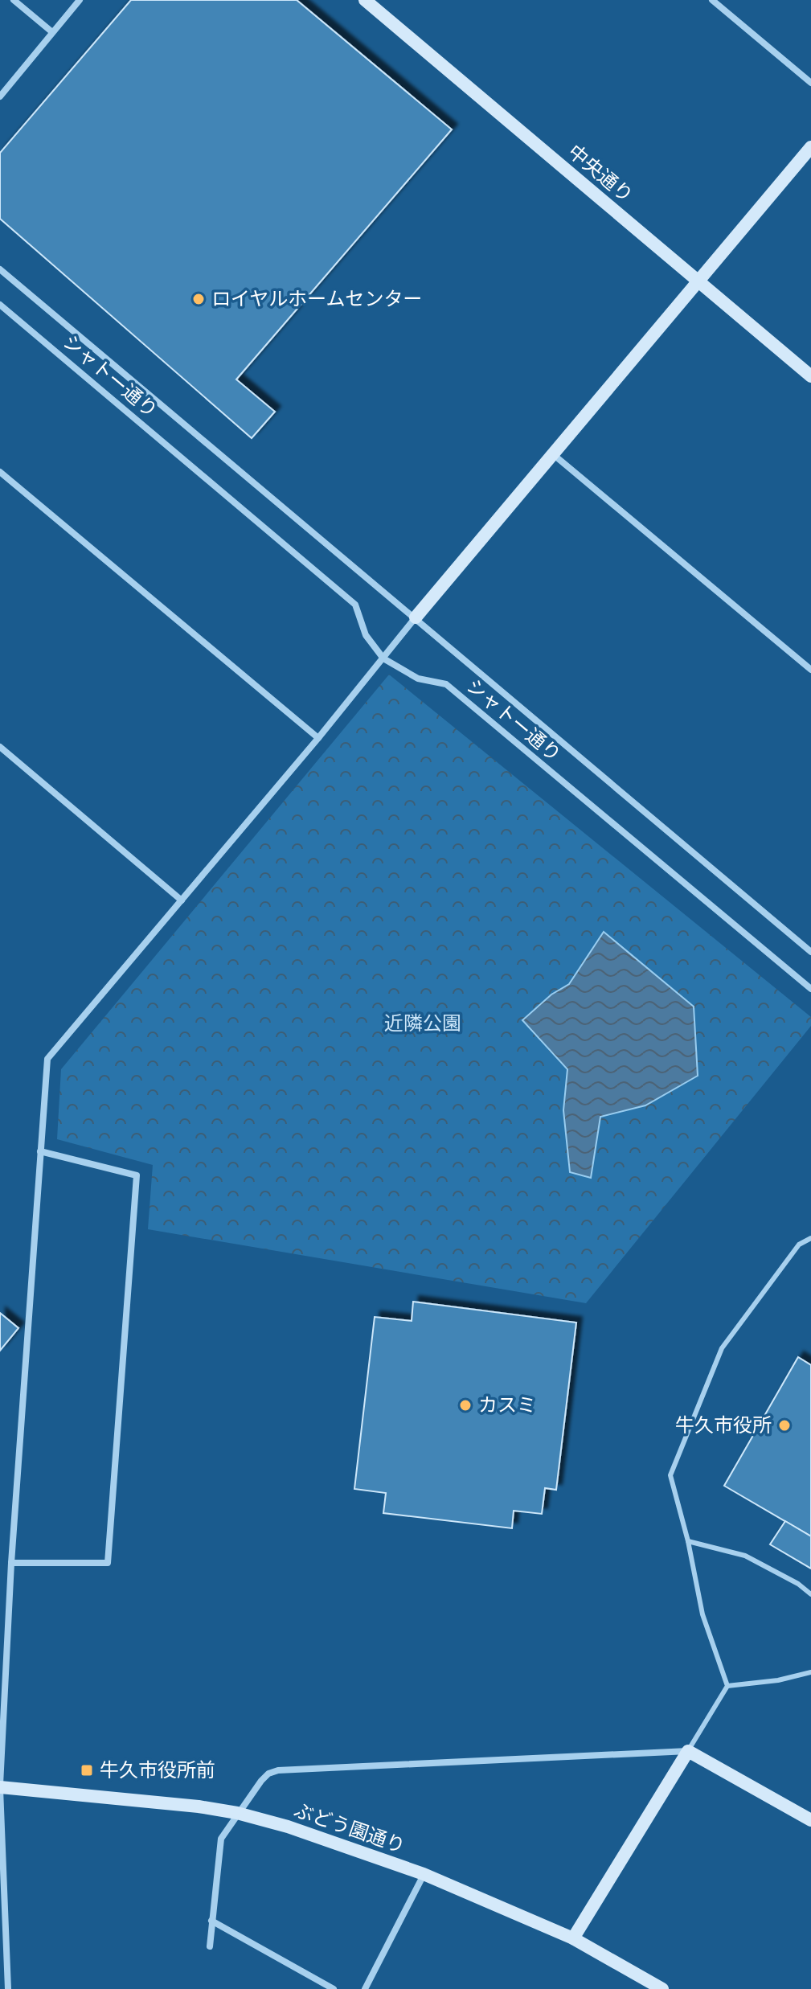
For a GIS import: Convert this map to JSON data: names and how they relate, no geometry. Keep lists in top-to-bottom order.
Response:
{
  "streets": {
    "street": ["中央通り", "シャトー通り", "ぶどう園通り"]
  },
  "parks": ["近隣公園"],
  "places": {
    "other": ["ロイヤルホームセンター", "カスミ", "牛久市役所"],
    "transit": ["牛久市役所前"]
  }
}
